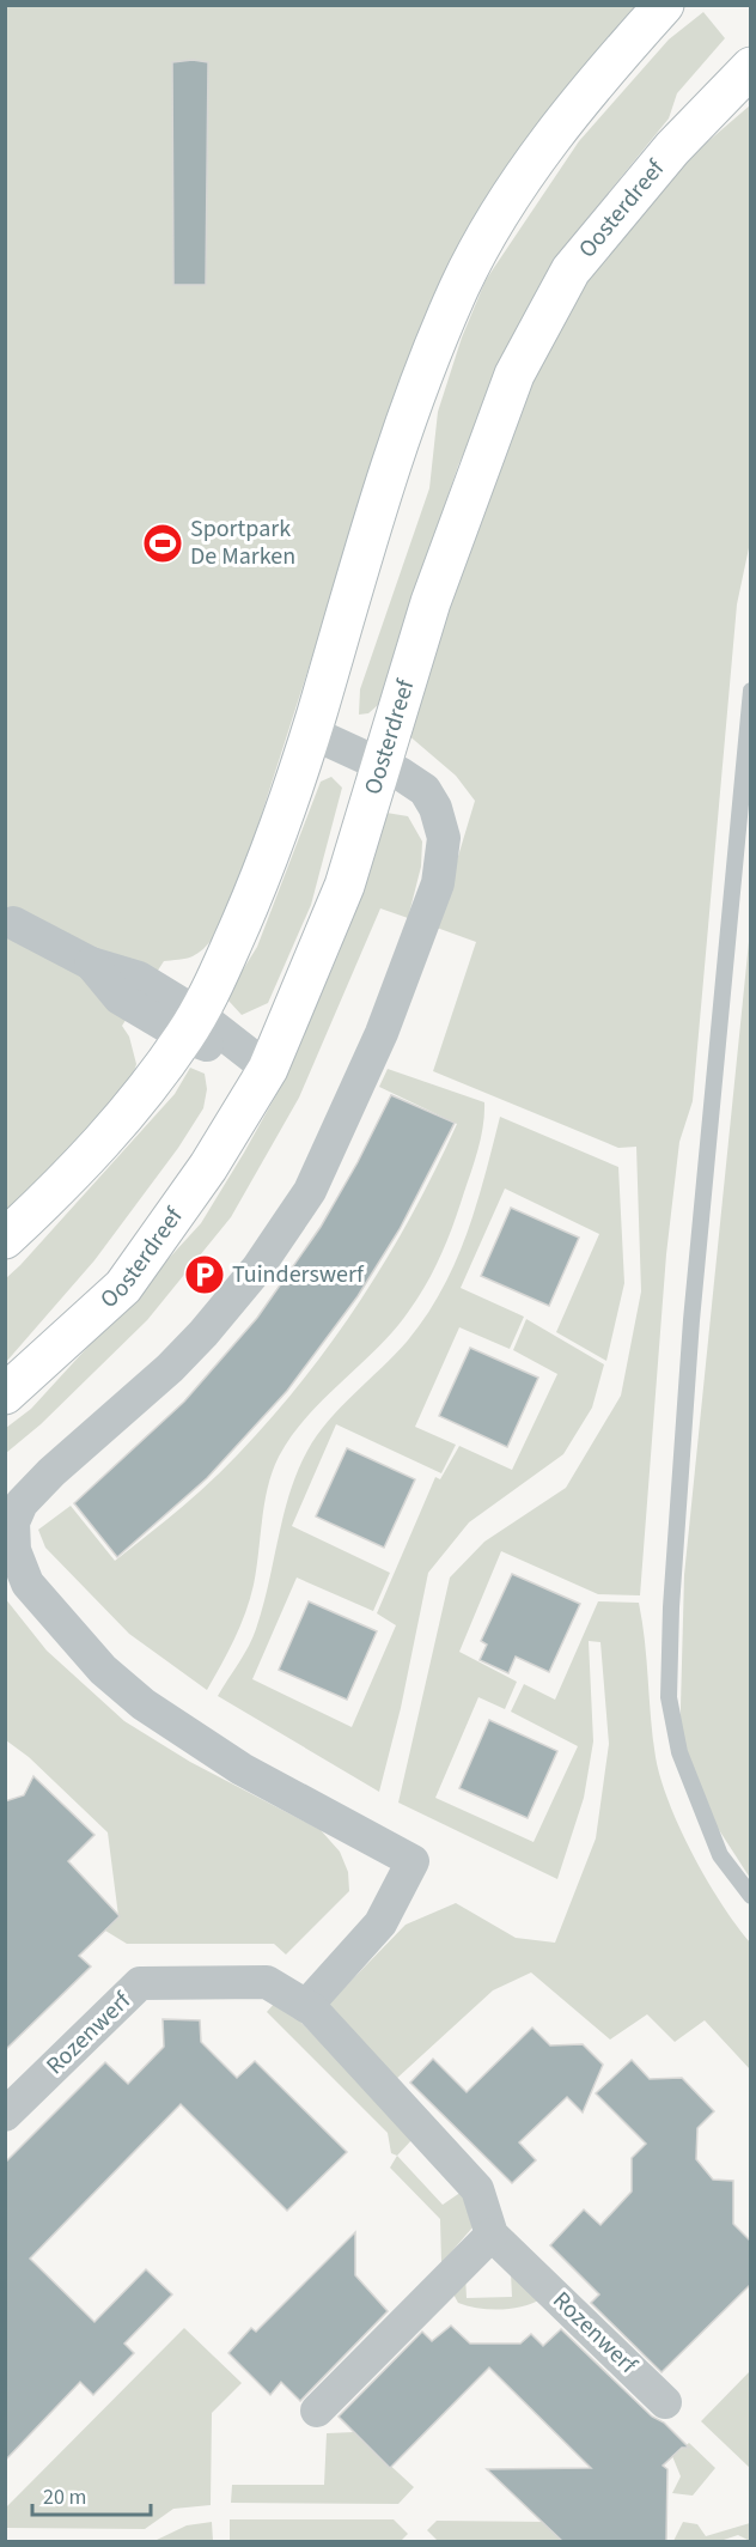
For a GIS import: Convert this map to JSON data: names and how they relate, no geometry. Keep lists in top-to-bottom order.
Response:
{
  "streets": {
    "main road": ["Oosterdreef"],
    "street": ["Rozenwerf"]
  },
  "places": {
    "sports": ["Sportpark De Marken"],
    "parking": ["Tuinderswerf"]
  },
  "scale_bar": "20 m"
}
